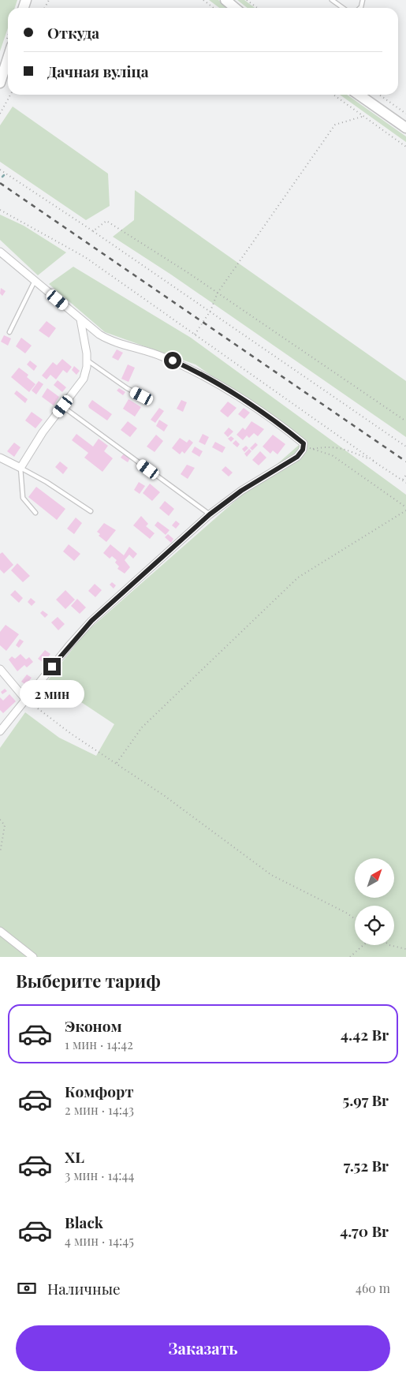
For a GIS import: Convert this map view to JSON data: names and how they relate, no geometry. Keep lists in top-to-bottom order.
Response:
{
  "north": "top right",
  "page": {
    "banner": ["Откуда", "Дачная вуліца"],
    "bubble": "2 мин",
    "heading": "Выберите тариф",
    "list": [
      {
        "name": "Эконом",
        "note": "1 мин · 14:42",
        "value": "4.42 Br"
      },
      {
        "name": "Комфорт",
        "note": "2 мин · 14:43",
        "value": "5.97 Br"
      },
      {
        "name": "XL",
        "note": "3 мин · 14:44",
        "value": "7.52 Br"
      },
      {
        "name": "Black",
        "note": "4 мин · 14:45",
        "value": "4.70 Br"
      }
    ],
    "pay": ["Наличные", "460 m"],
    "buttons": "Заказать"
  }
}
